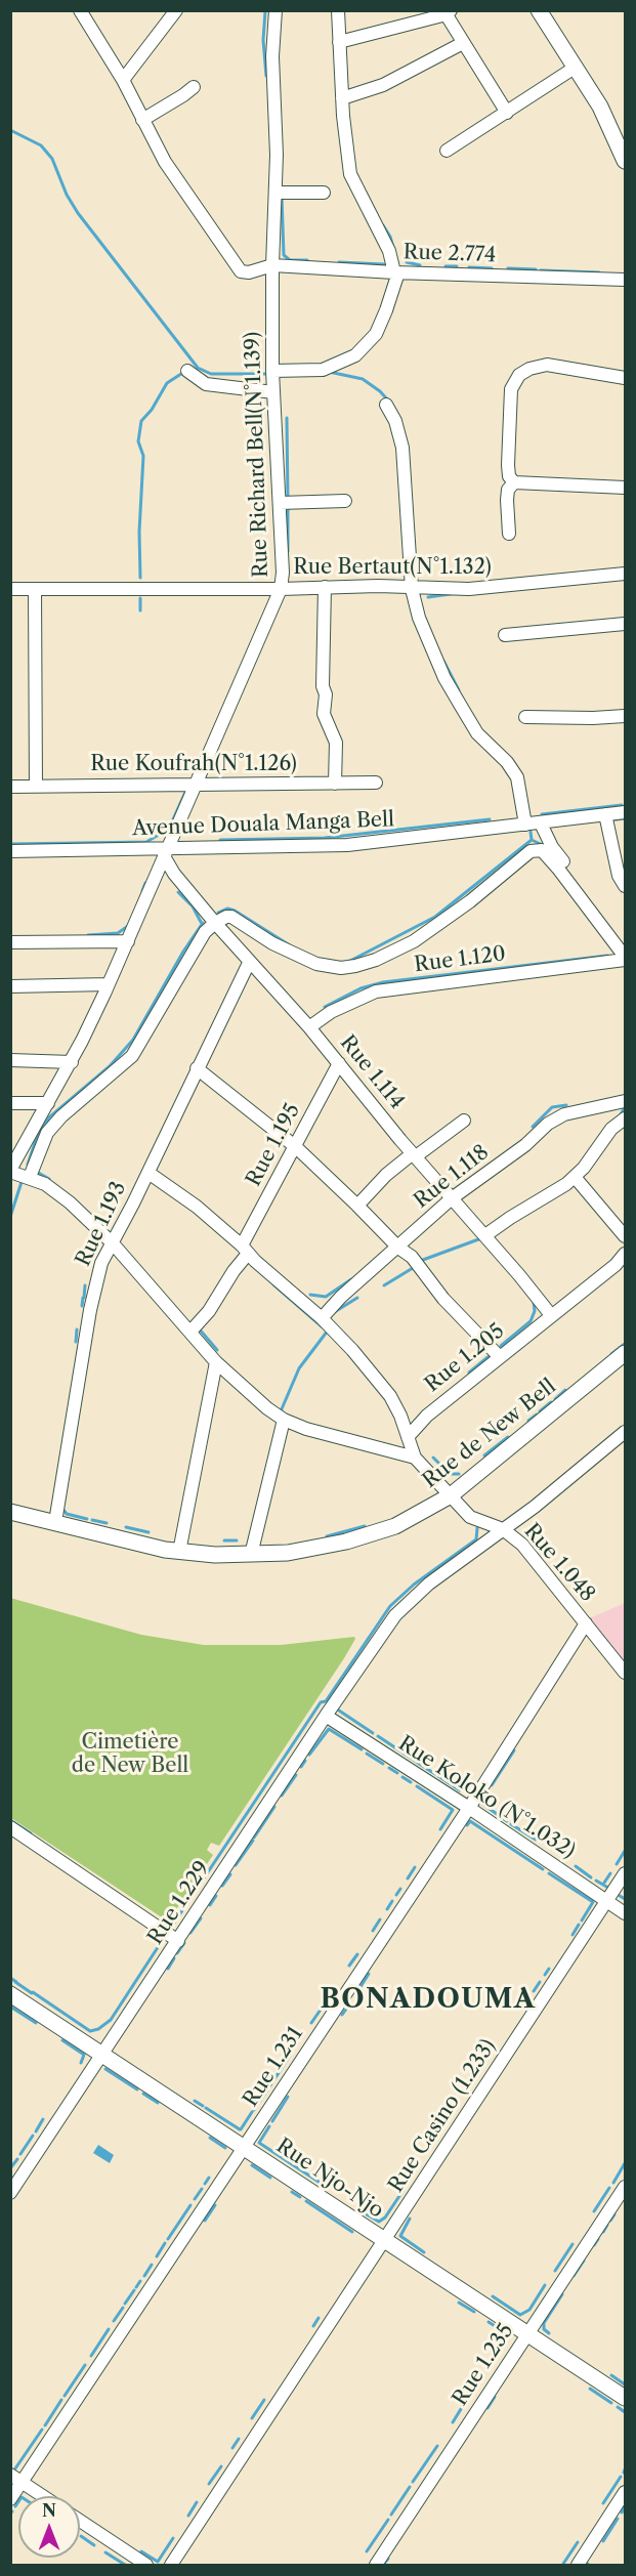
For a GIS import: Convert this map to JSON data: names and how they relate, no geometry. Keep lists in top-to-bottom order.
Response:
{
  "streets": {
    "main road": ["Rue de New Bell", "Rue Njo-Njo"],
    "street": [
      "Rue 2.774",
      "Rue Richard Bell(N°1.139)",
      "Rue Bertaut(N°1.132)",
      "Rue Koufrah(N°1.126)",
      "Avenue Douala Manga Bell",
      "Rue 1.120",
      "Rue 1.114",
      "Rue 1.195",
      "Rue 1.118",
      "Rue 1.193",
      "Rue 1.205",
      "Rue 1.048",
      "Rue Koloko (N°1.032)",
      "Rue 1.229",
      "Rue 1.231",
      "Rue Casino (1.233)",
      "Rue 1.235"
    ]
  },
  "crossings": [
    ["Rue 2.774", "Rue Richard Bell(N°1.139)"],
    ["Rue Richard Bell(N°1.139)", "Rue Bertaut(N°1.132)"],
    ["Rue Richard Bell(N°1.139)", "Rue Koufrah(N°1.126)"],
    ["Rue Richard Bell(N°1.139)", "Avenue Douala Manga Bell"],
    ["Rue Richard Bell(N°1.139)", "Rue 1.114"],
    ["Avenue Douala Manga Bell", "Rue 1.114"],
    ["Rue 1.120", "Rue 1.114"],
    ["Rue 1.114", "Rue 1.195"],
    ["Rue 1.114", "Rue 1.118"],
    ["Rue 1.114", "Rue 1.193"],
    ["Rue 1.114", "Rue 1.205"],
    ["Rue 1.193", "Rue de New Bell"],
    ["Rue de New Bell", "Rue 1.048"],
    ["Rue 1.048", "Rue 1.229"],
    ["Rue 1.048", "Rue 1.231"],
    ["Rue Koloko (N°1.032)", "Rue 1.229"],
    ["Rue Koloko (N°1.032)", "Rue 1.231"],
    ["Rue Koloko (N°1.032)", "Rue Casino (1.233)"],
    ["Rue 1.229", "Rue Njo-Njo"],
    ["Rue 1.231", "Rue Njo-Njo"],
    ["Rue Casino (1.233)", "Rue Njo-Njo"],
    ["Rue Njo-Njo", "Rue 1.235"]
  ],
  "districts": ["BONADOUMA"],
  "parks": ["Cimetière de New Bell"],
  "north": "top"
}
